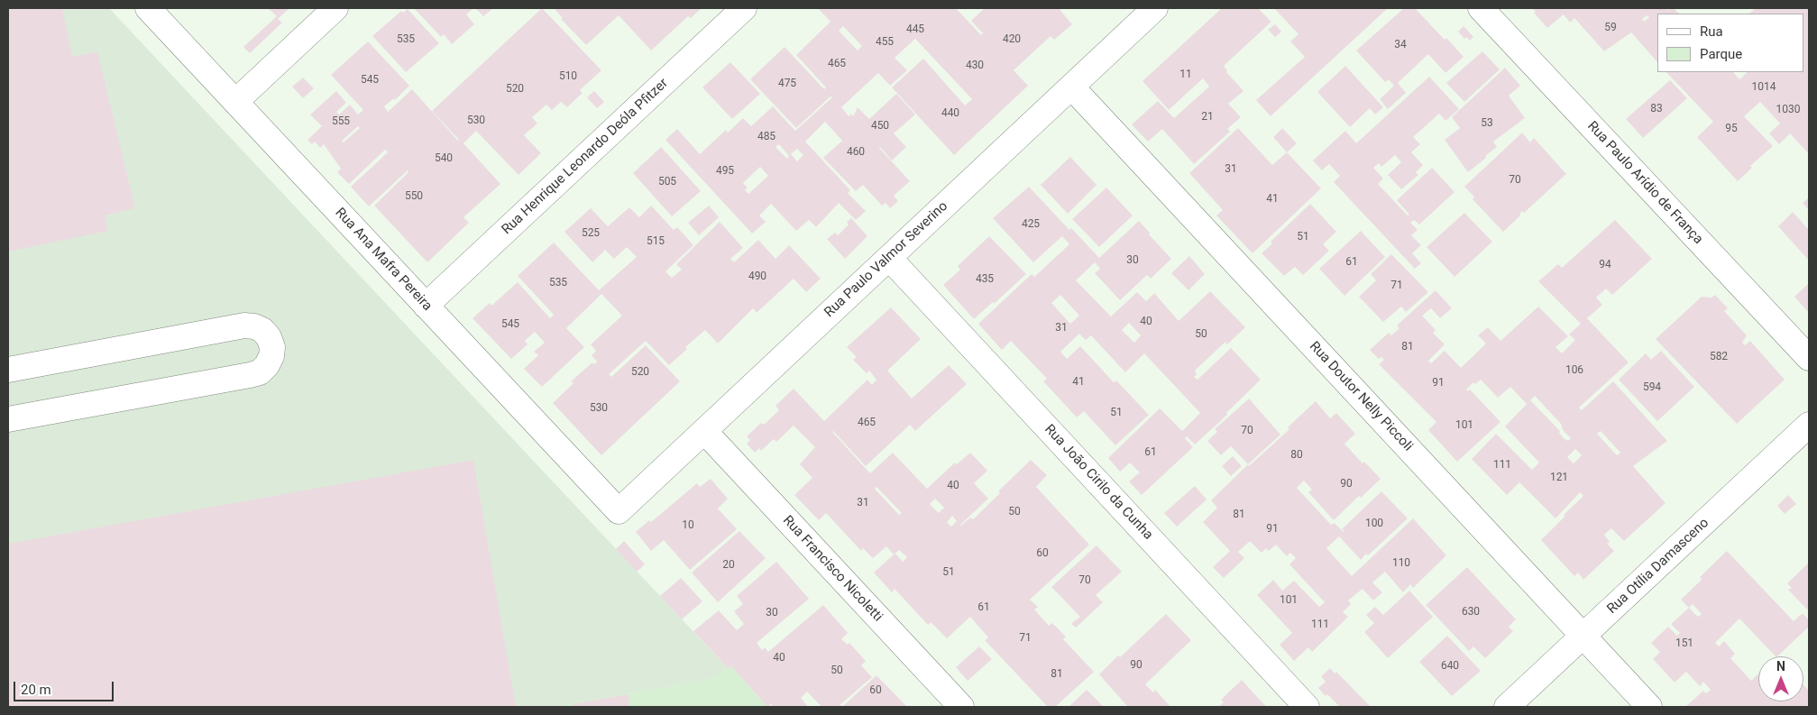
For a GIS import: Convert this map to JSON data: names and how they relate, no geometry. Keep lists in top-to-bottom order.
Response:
{
  "streets": {
    "street": [
      "Rua Henrique Leonardo Deóla Pfitzer",
      "Rua Paulo Arídio de França",
      "Rua Ana Mafra Pereira",
      "Rua Paulo Valmor Severino",
      "Rua Doutor Nelly Piccoli",
      "Rua João Cirilo da Cunha",
      "Rua Otília Damasceno",
      "Rua Francisco Nicoletti"
    ]
  },
  "crossings": [
    ["Rua Henrique Leonardo Deóla Pfitzer", "Rua Ana Mafra Pereira"],
    ["Rua Ana Mafra Pereira", "Rua Paulo Valmor Severino"],
    ["Rua Paulo Valmor Severino", "Rua Doutor Nelly Piccoli"],
    ["Rua Paulo Valmor Severino", "Rua João Cirilo da Cunha"],
    ["Rua Paulo Valmor Severino", "Rua Francisco Nicoletti"],
    ["Rua Doutor Nelly Piccoli", "Rua Otília Damasceno"]
  ],
  "house_numbers": [
    "59",
    "445",
    "535",
    "420",
    "455",
    "34",
    "465",
    "430",
    "11",
    "510",
    "545",
    "475",
    "1014",
    "520",
    "83",
    "1030",
    "440",
    "21",
    "530",
    "555",
    "53",
    "450",
    "95",
    "485",
    "460",
    "540",
    "31",
    "495",
    "70",
    "505",
    "550",
    "41",
    "425",
    "525",
    "51",
    "515",
    "30",
    "61",
    "94",
    "490",
    "435",
    "535",
    "71",
    "40",
    "545",
    "31",
    "50",
    "81",
    "582",
    "106",
    "520",
    "41",
    "91",
    "594",
    "530",
    "51",
    "465",
    "101",
    "70",
    "61",
    "80",
    "111",
    "121",
    "90",
    "40",
    "31",
    "50",
    "81",
    "100",
    "10",
    "91",
    "60",
    "110",
    "20",
    "51",
    "70",
    "101",
    "61",
    "630",
    "30",
    "111",
    "71",
    "151",
    "40",
    "90",
    "640",
    "50",
    "81",
    "60"
  ],
  "legend": ["Rua", "Parque"],
  "scale_bar": "20 m",
  "north": "top"
}
